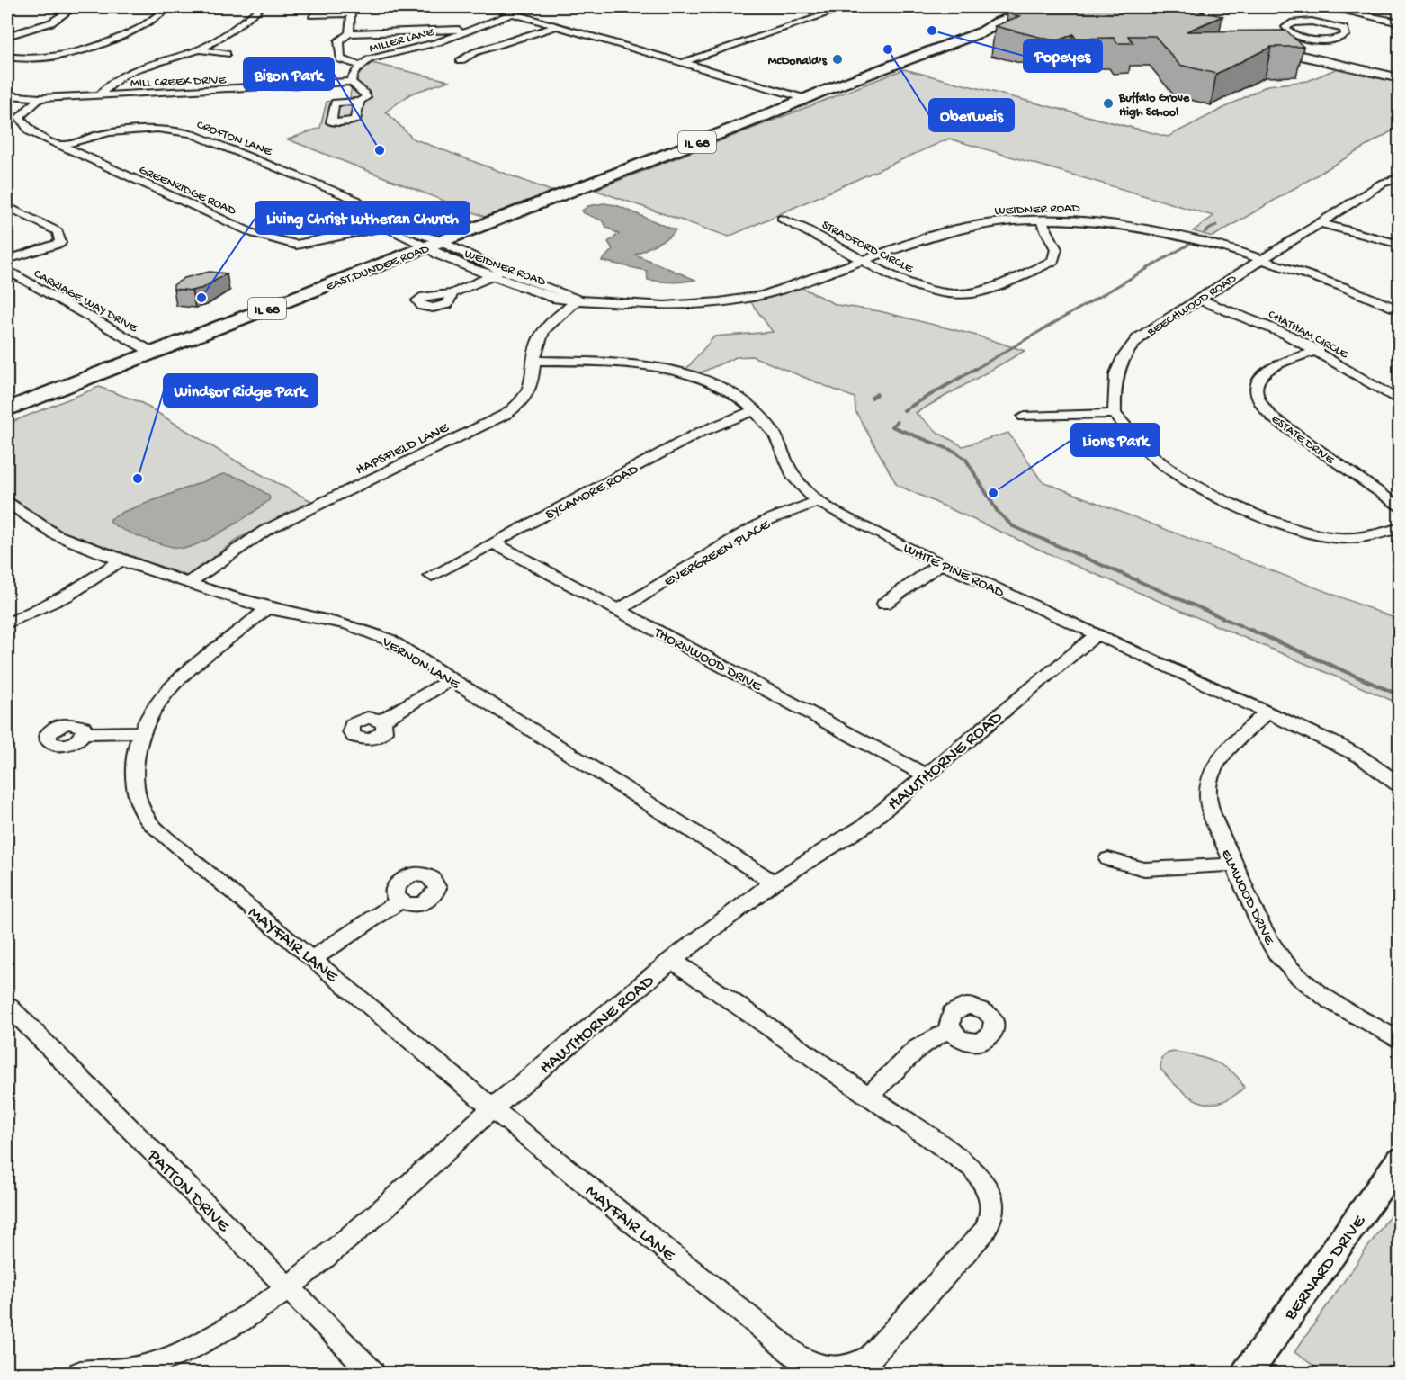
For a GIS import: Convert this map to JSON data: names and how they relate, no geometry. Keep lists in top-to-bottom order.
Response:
{
  "streets": {
    "main road": ["IL 68", "EAST DUNDEE ROAD"],
    "street": [
      "MILLER LANE",
      "MILL CREEK DRIVE",
      "CROFTON LANE",
      "GREENRIDGE ROAD",
      "WEIDNER ROAD",
      "STRADFORD CIRCLE",
      "CARRIAGE WAY DRIVE",
      "BEECHWOOD ROAD",
      "CHATHAM CIRCLE",
      "ESTATE DRIVE",
      "HAPSFIELD LANE",
      "SYCAMORE ROAD",
      "EVERGREEN PLACE",
      "WHITE PINE ROAD",
      "THORNWOOD DRIVE",
      "VERNON LANE",
      "HAWTHORNE ROAD",
      "ELMWOOD DRIVE",
      "MAYFAIR LANE",
      "PATTON DRIVE",
      "BERNARD DRIVE"
    ]
  },
  "crossings": [
    ["MILLER LANE", "MILL CREEK DRIVE"],
    ["MILL CREEK DRIVE", "GREENRIDGE ROAD"],
    ["CROFTON LANE", "GREENRIDGE ROAD"],
    ["CROFTON LANE", "WEIDNER ROAD"],
    ["CROFTON LANE", "EAST DUNDEE ROAD"],
    ["WEIDNER ROAD", "STRADFORD CIRCLE"],
    ["WEIDNER ROAD", "EAST DUNDEE ROAD"],
    ["WEIDNER ROAD", "BEECHWOOD ROAD"],
    ["WEIDNER ROAD", "HAPSFIELD LANE"],
    ["EAST DUNDEE ROAD", "CARRIAGE WAY DRIVE"],
    ["BEECHWOOD ROAD", "CHATHAM CIRCLE"],
    ["CHATHAM CIRCLE", "ESTATE DRIVE"],
    ["HAPSFIELD LANE", "WHITE PINE ROAD"],
    ["HAPSFIELD LANE", "VERNON LANE"],
    ["SYCAMORE ROAD", "WHITE PINE ROAD"],
    ["SYCAMORE ROAD", "THORNWOOD DRIVE"],
    ["EVERGREEN PLACE", "WHITE PINE ROAD"],
    ["EVERGREEN PLACE", "THORNWOOD DRIVE"],
    ["WHITE PINE ROAD", "HAWTHORNE ROAD"],
    ["WHITE PINE ROAD", "ELMWOOD DRIVE"],
    ["THORNWOOD DRIVE", "HAWTHORNE ROAD"],
    ["VERNON LANE", "HAWTHORNE ROAD"],
    ["VERNON LANE", "MAYFAIR LANE"],
    ["HAWTHORNE ROAD", "MAYFAIR LANE"],
    ["HAWTHORNE ROAD", "PATTON DRIVE"]
  ],
  "places": [
    "Popeyes",
    "Oberweis",
    "McDonald's",
    "Buffalo Grove High School",
    "Bison Park",
    "Living Christ Lutheran Church",
    "Windsor Ridge Park",
    "Lions Park"
  ]
}
